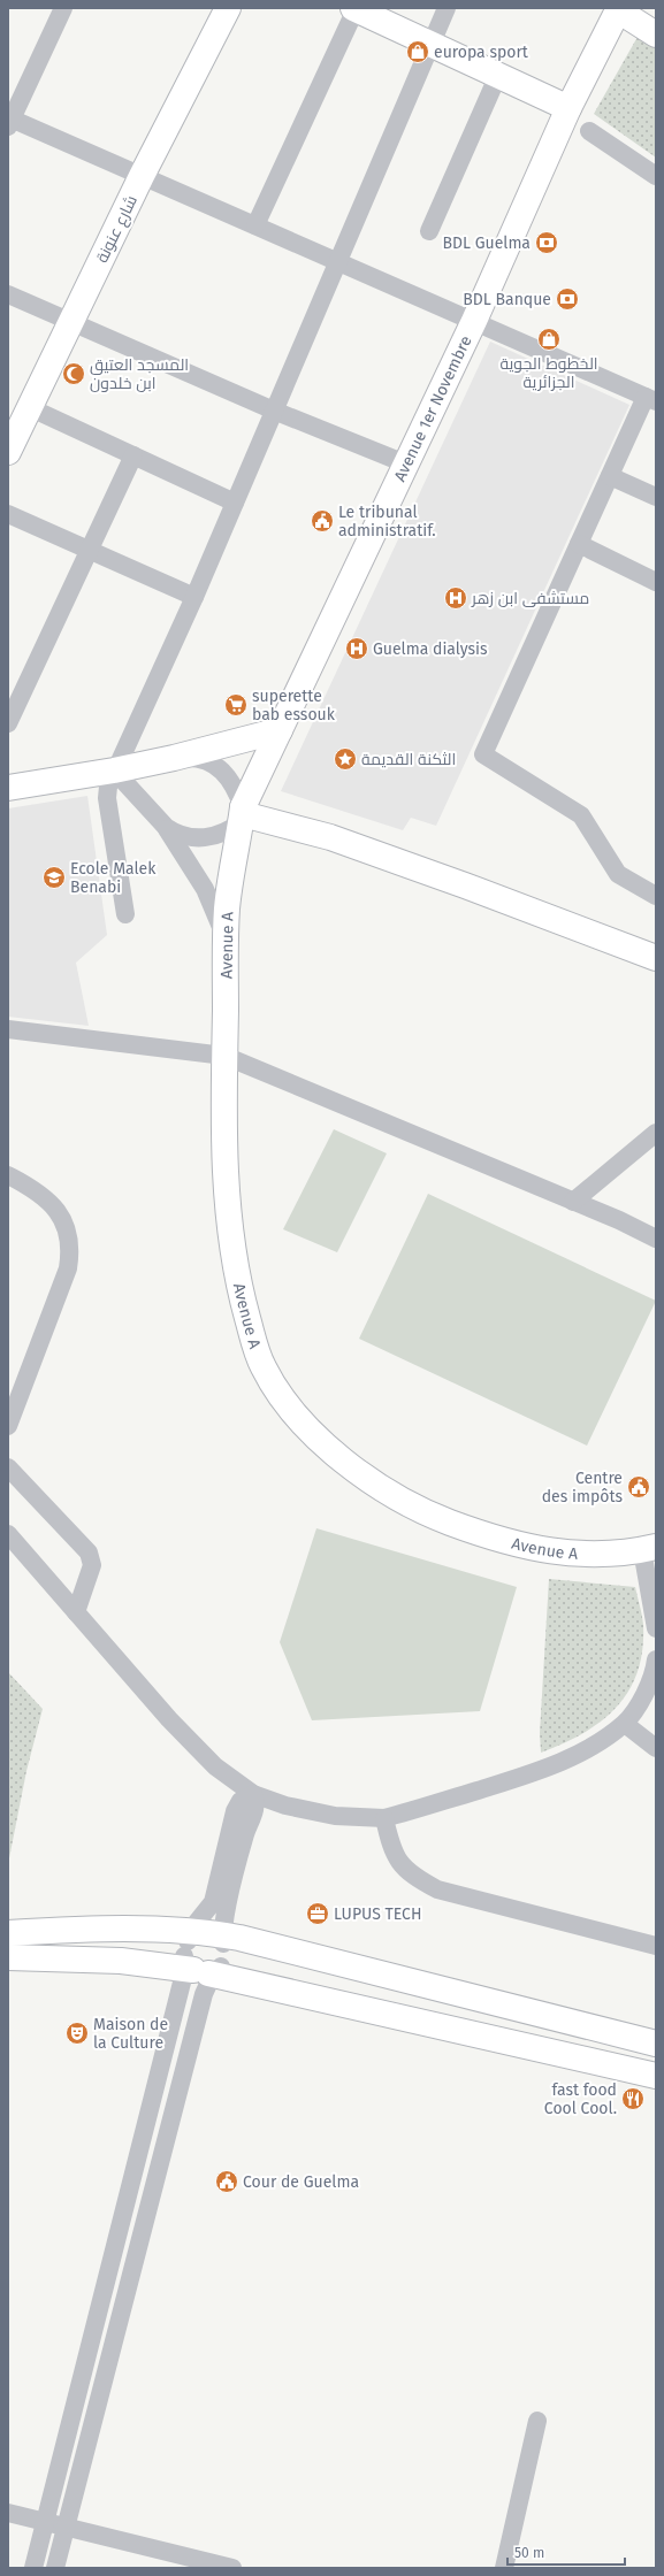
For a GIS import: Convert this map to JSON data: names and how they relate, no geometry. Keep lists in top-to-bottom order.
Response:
{
  "streets": {
    "main road": ["شارع عنونة", "Avenue 1er Novembre", "Avenue A"]
  },
  "crossings": [
    ["Avenue 1er Novembre", "Avenue A"]
  ],
  "places": {
    "shop": ["europa sport", "الخطوط الجوية الجزائرية"],
    "bank": ["BDL Guelma", "BDL Banque"],
    "mosque": ["المسجد العتيق ابن خلدون"],
    "public building": ["Le tribunal administratif.", "Centre des impôts", "Cour de Guelma"],
    "hospital": ["مستشفى ابن زهر", "Guelma dialysis"],
    "supermarket": ["superette bab essouk"],
    "place": ["الثكنة القديمة"],
    "school or university": ["Ecole Malek Benabi"],
    "office": ["LUPUS TECH"],
    "theatre": ["Maison de la Culture"],
    "restaurant": ["fast food Cool Cool."]
  },
  "scale_bar": "50 m"
}
